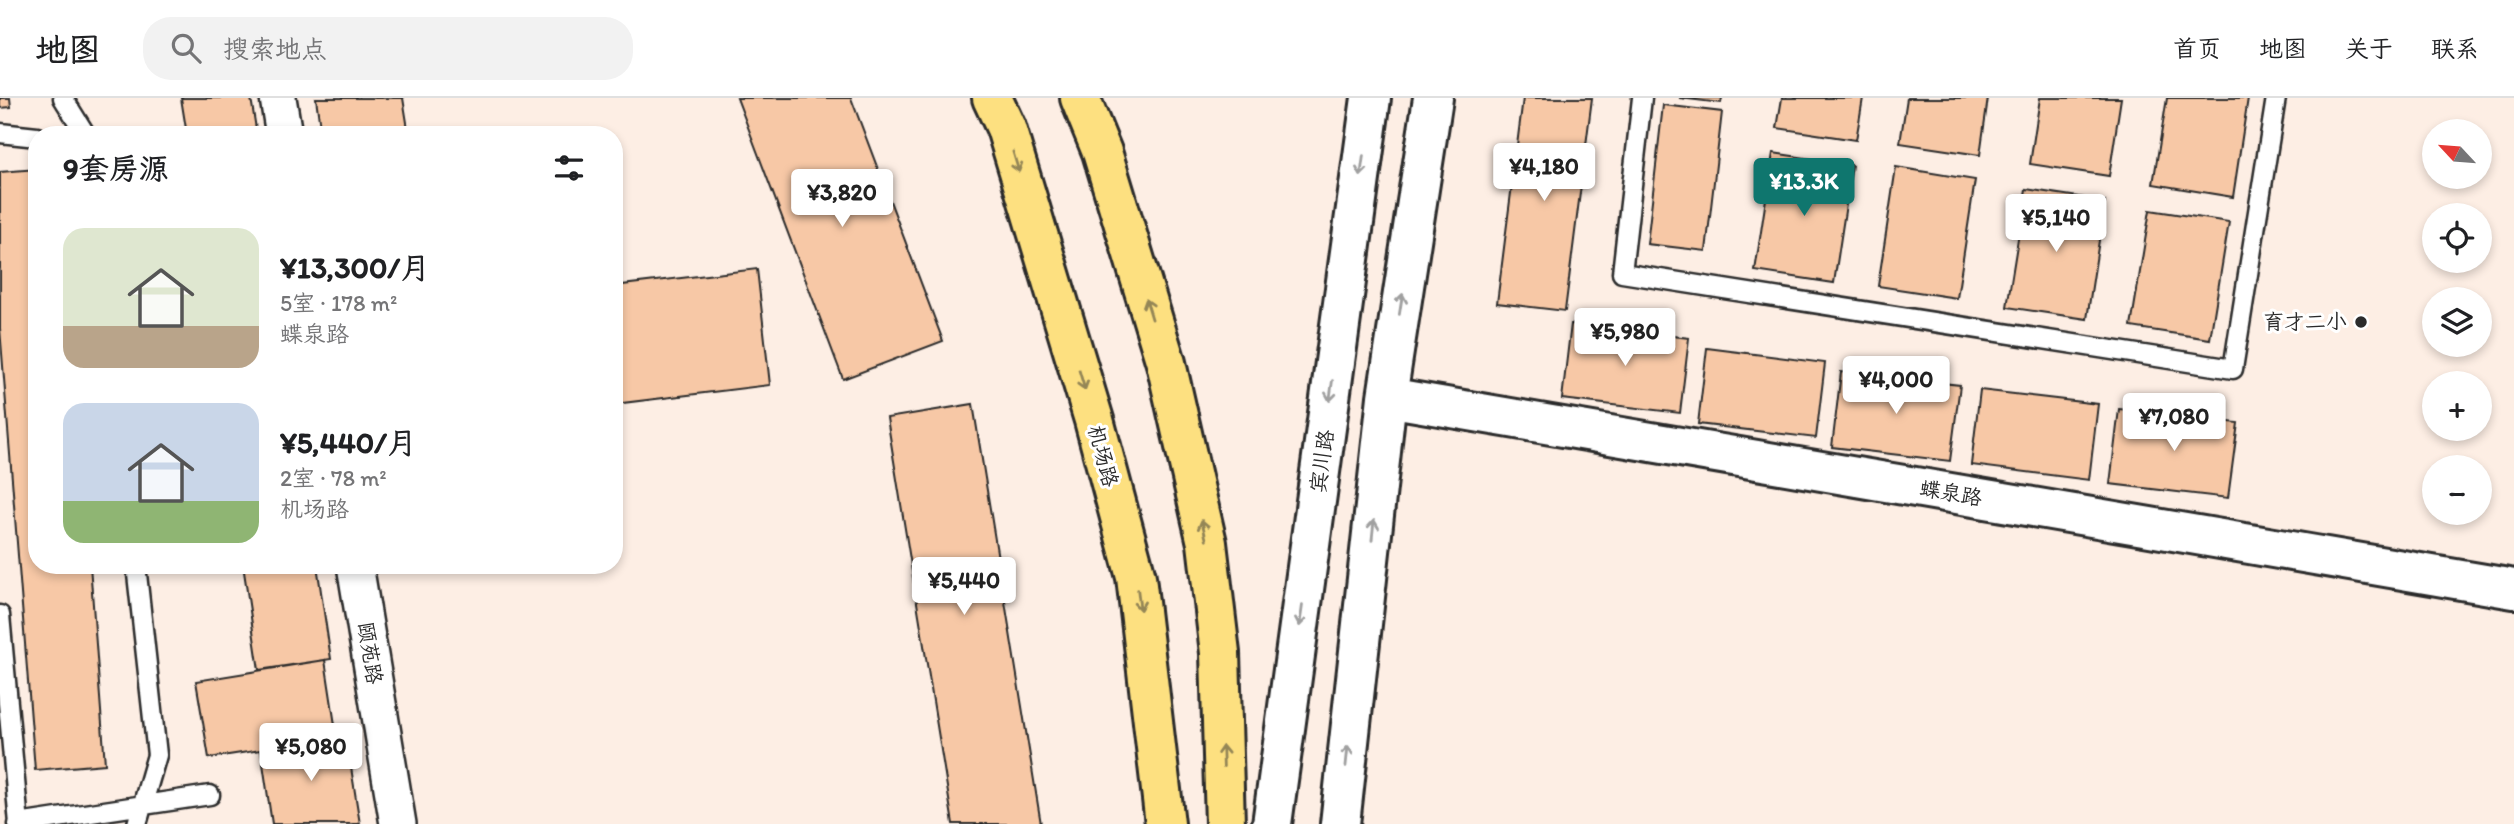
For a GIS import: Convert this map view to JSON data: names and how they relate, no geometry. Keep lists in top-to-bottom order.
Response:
{
  "streets": {
    "main road": ["机场路", "宾川路", "蝶泉路"],
    "street": ["颐苑路"]
  },
  "places": ["育才二小"],
  "north": "top left",
  "page": {
    "header": "地图",
    "search": "搜索地点",
    "nav": [
      "首页",
      "地图",
      "关于",
      "联系"
    ],
    "map_buttons": ["+", "−"],
    "heading": "9套房源",
    "price": [
      "¥4,180",
      "¥13.3K",
      "¥3,820",
      "¥5,140",
      "¥5,980",
      "¥4,000",
      "¥7,080",
      "¥5,440",
      "¥5,080"
    ],
    "list": [
      {
        "name": "¥13,300/月",
        "note": "5室 · 178 m² · 蝶泉路"
      },
      {
        "name": "¥5,440/月",
        "note": "2室 · 78 m² · 机场路"
      }
    ]
  }
}
